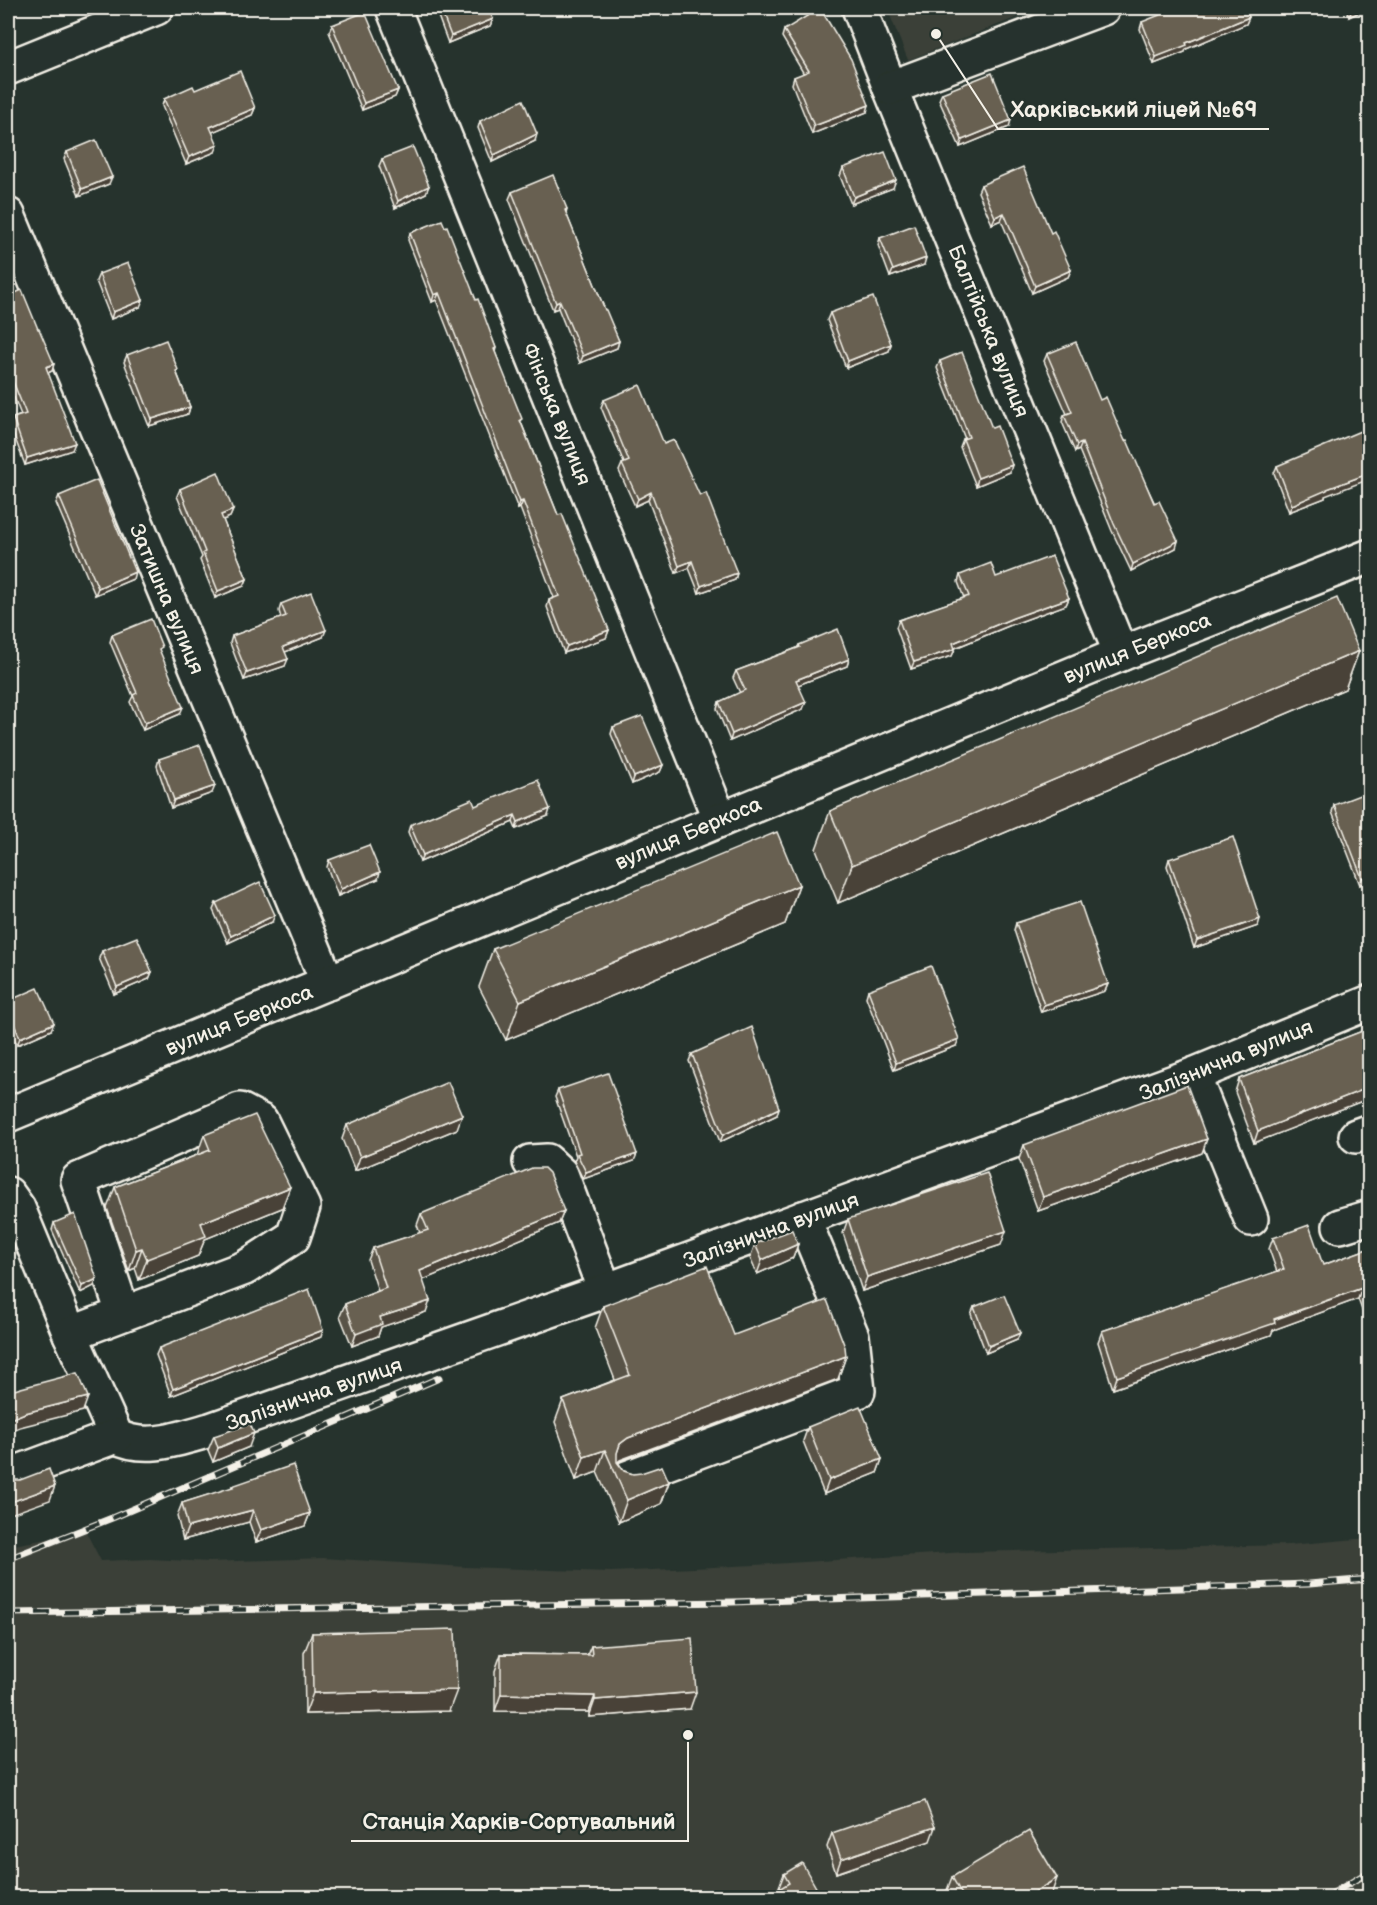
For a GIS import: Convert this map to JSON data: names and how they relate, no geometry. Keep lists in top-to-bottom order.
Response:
{
  "streets": {
    "street": [
      "Балтійська вулиця",
      "Фінська вулиця",
      "Затишна вулиця",
      "вулиця Беркоса",
      "Залізнична вулиця"
    ]
  },
  "crossings": [
    ["Балтійська вулиця", "вулиця Беркоса"],
    ["Фінська вулиця", "вулиця Беркоса"],
    ["Затишна вулиця", "вулиця Беркоса"]
  ],
  "places": ["Харківський ліцей №69", "Станція Харків-Сортувальний"]
}
